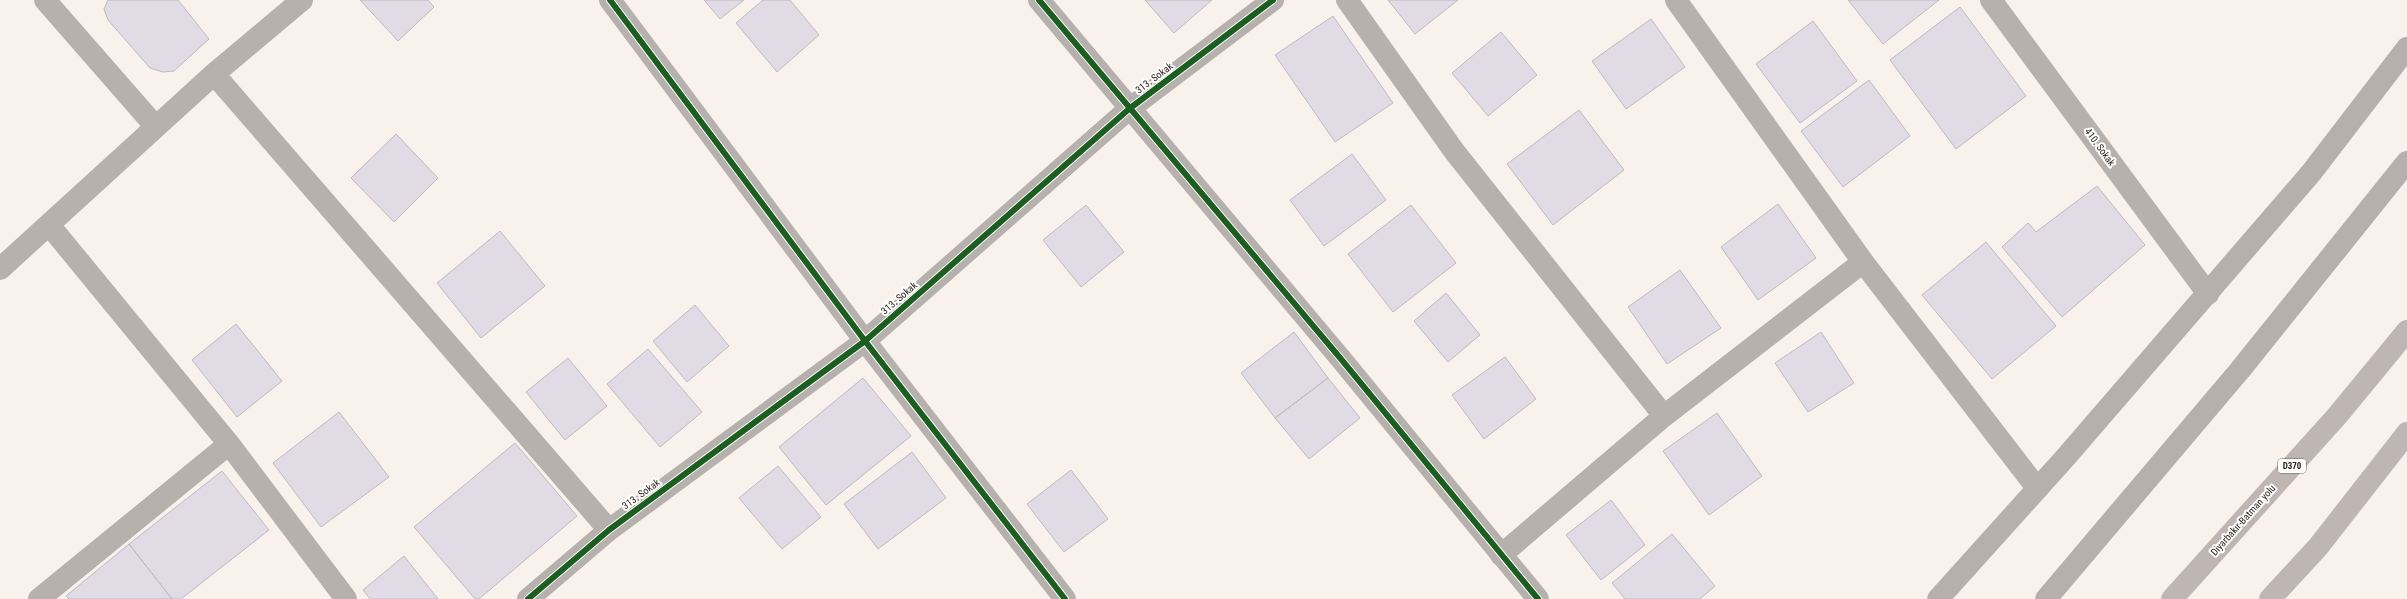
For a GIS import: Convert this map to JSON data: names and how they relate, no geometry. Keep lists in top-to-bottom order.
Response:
{
  "streets": {
    "highway": ["D370", "Diyarbakır-Batman yolu"],
    "street": ["313. Sokak", "410. Sokak"]
  }
}
